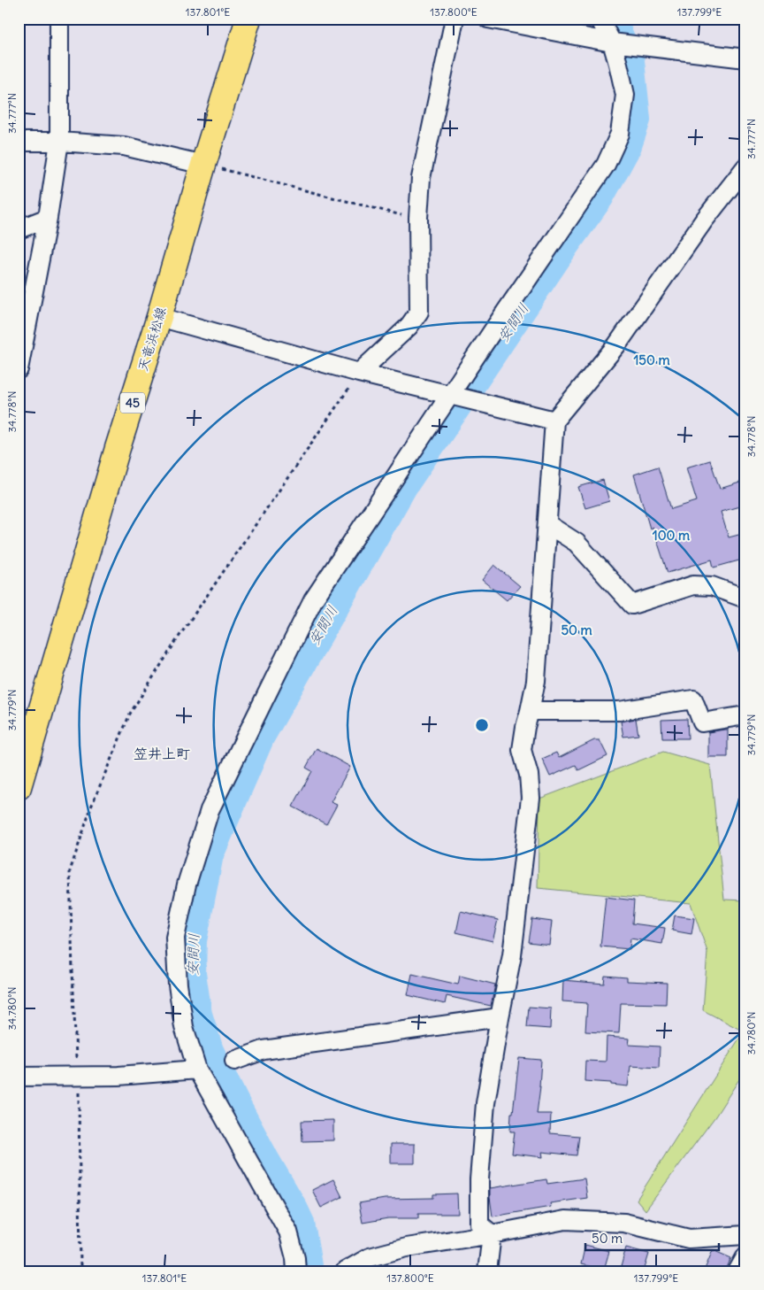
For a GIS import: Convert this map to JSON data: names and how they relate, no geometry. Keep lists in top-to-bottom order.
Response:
{
  "streets": {
    "main road": ["天竜浜松線", "45"]
  },
  "districts": ["笠井上町"],
  "water": ["安間川"],
  "scale_bar": "50 m",
  "coordinates": [
    "137.801°E",
    "137.800°E",
    "137.799°E",
    "34.777°N",
    "34.778°N",
    "34.779°N",
    "34.780°N"
  ],
  "rings": ["150 m", "100 m", "50 m"]
}
